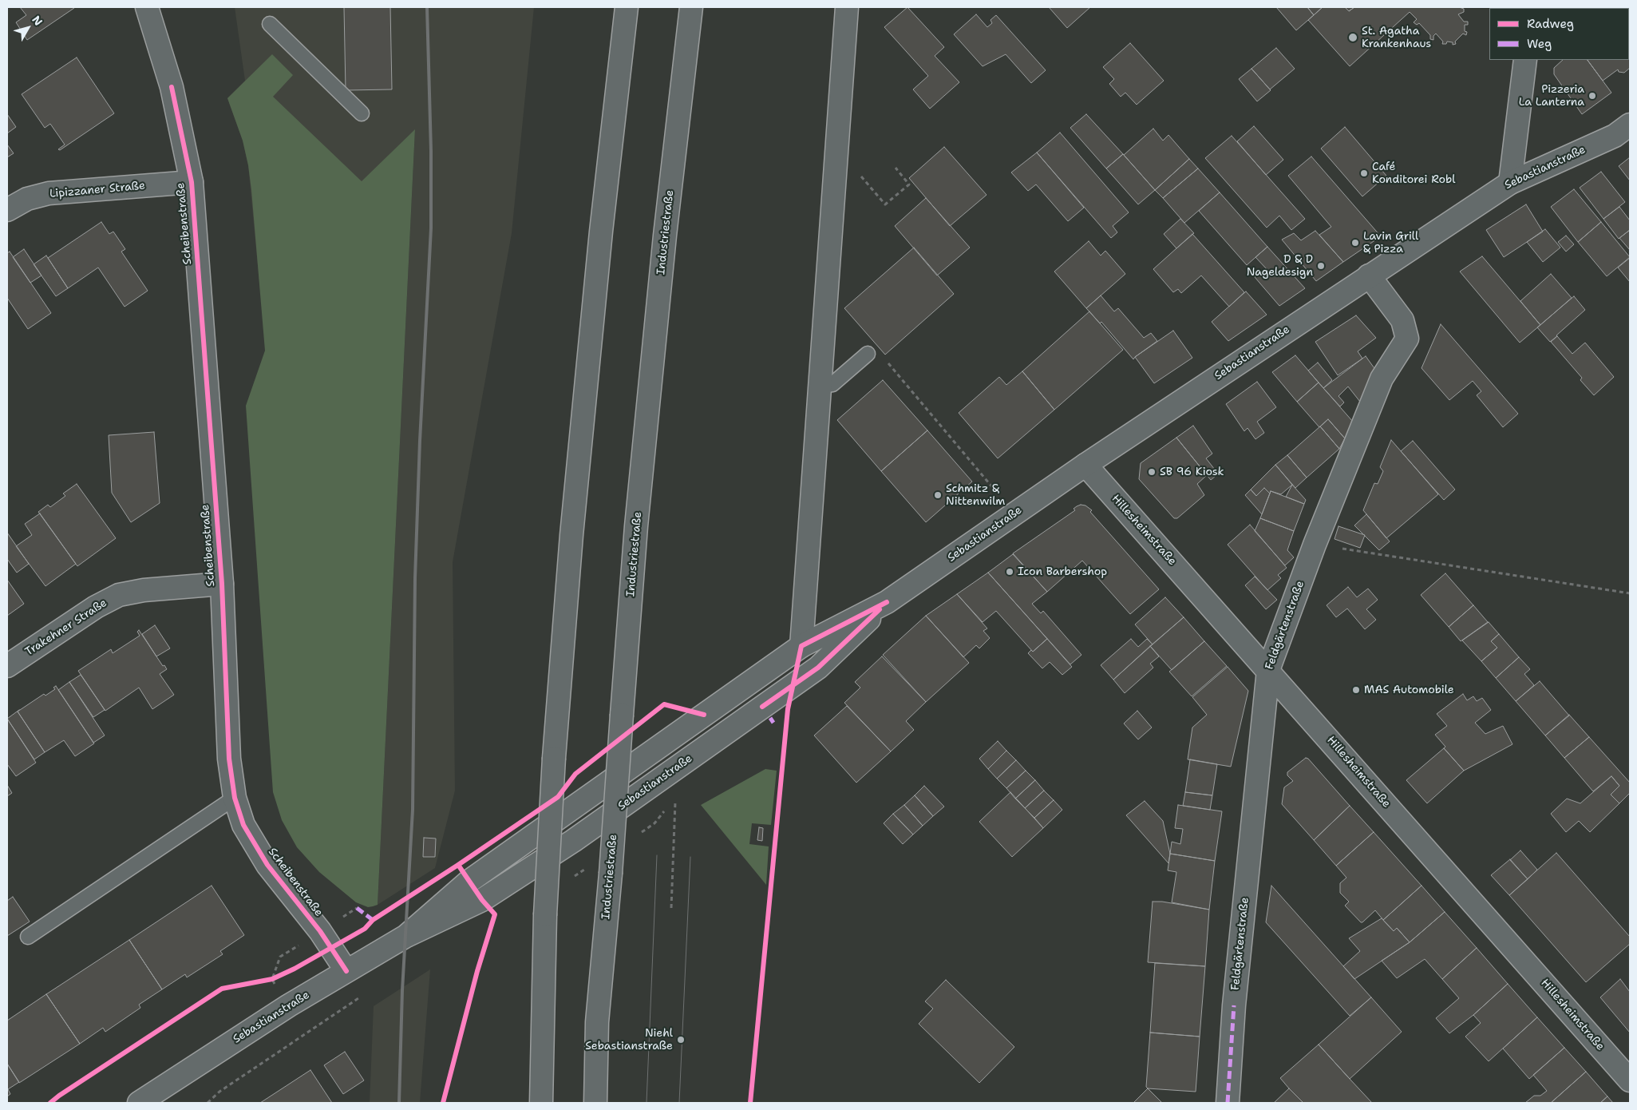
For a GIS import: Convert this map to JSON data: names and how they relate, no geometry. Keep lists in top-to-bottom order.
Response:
{
  "streets": {
    "main road": [
      "Sebastianstraße",
      "Lipizzaner Straße",
      "Scheibenstraße",
      "Industriestraße",
      "Hillesheimstraße",
      "Feldgärtenstraße",
      "Trakehner Straße"
    ]
  },
  "crossings": [
    ["Sebastianstraße", "Scheibenstraße"],
    ["Sebastianstraße", "Hillesheimstraße"],
    ["Sebastianstraße", "Feldgärtenstraße"],
    ["Lipizzaner Straße", "Scheibenstraße"],
    ["Scheibenstraße", "Trakehner Straße"],
    ["Hillesheimstraße", "Feldgärtenstraße"]
  ],
  "places": [
    "St. Agatha Krankenhaus",
    "Pizzeria La Lanterna",
    "Café Konditorei Robl",
    "Lavin Grill & Pizza",
    "D & D Nageldesign",
    "SB 96 Kiosk",
    "Schmitz & Nittenwilm",
    "Icon Barbershop",
    "MAS Automobile",
    "Niehl Sebastianstraße"
  ],
  "legend": ["Radweg", "Weg"],
  "north": "top right"
}
